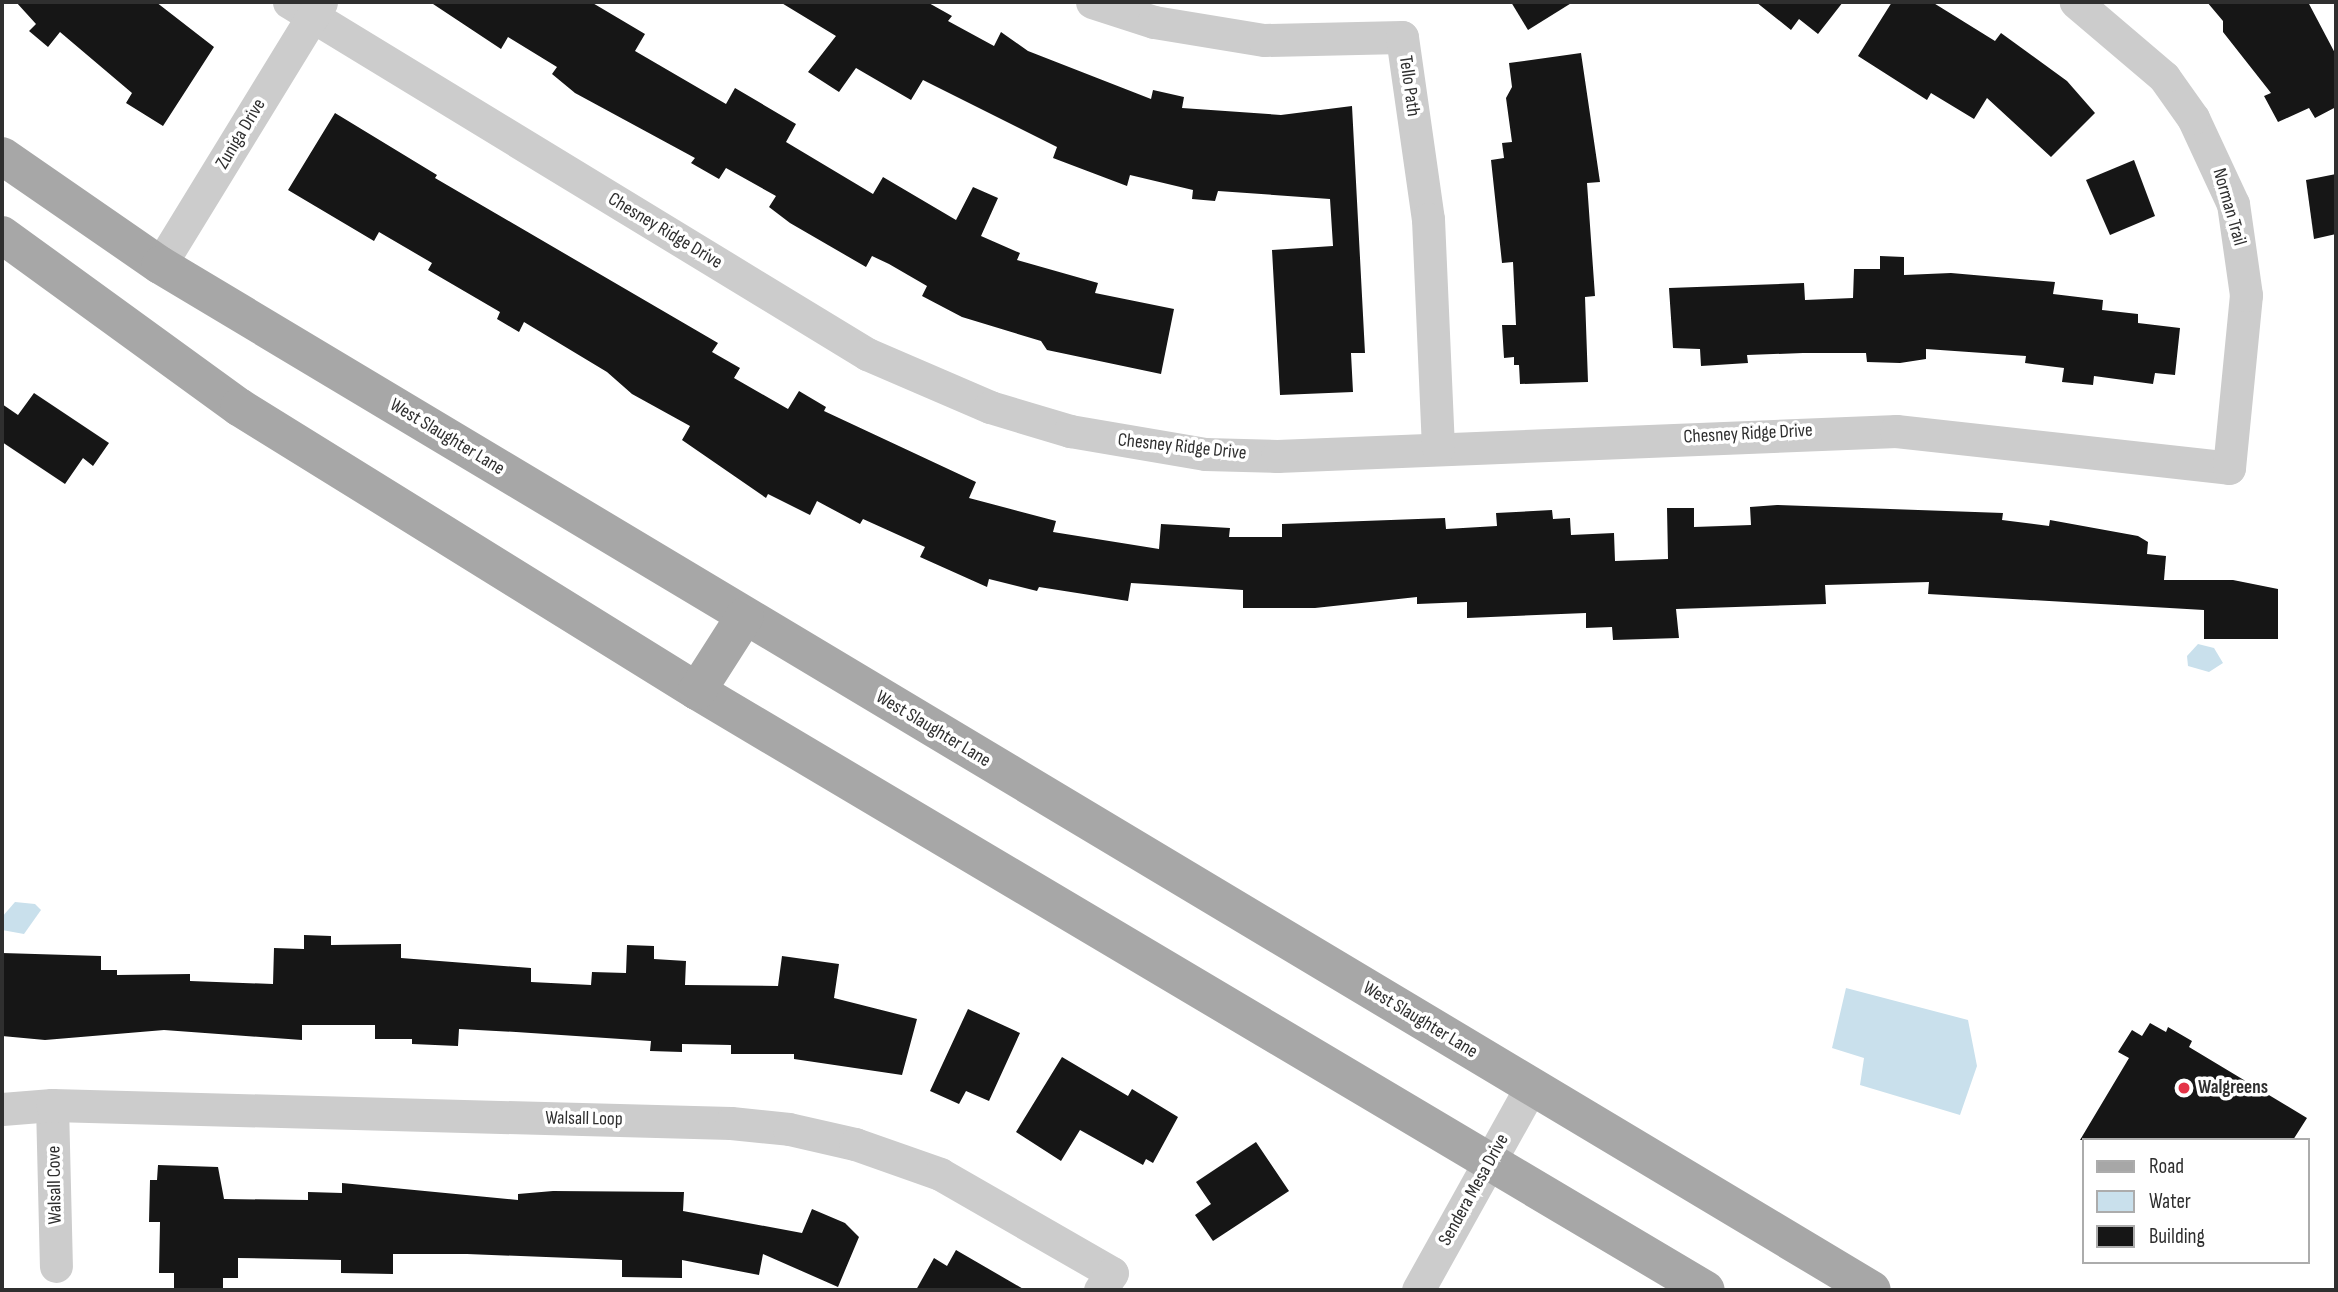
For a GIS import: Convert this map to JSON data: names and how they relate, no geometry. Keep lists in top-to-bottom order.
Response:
{
  "streets": {
    "main road": ["West Slaughter Lane"],
    "street": [
      "Tello Path",
      "Zuniga Drive",
      "Norman Trail",
      "Chesney Ridge Drive",
      "Walsall Loop",
      "Walsall Cove",
      "Sendera Mesa Drive"
    ]
  },
  "crossings": [
    ["Tello Path", "Chesney Ridge Drive"],
    ["Zuniga Drive", "Chesney Ridge Drive"],
    ["Zuniga Drive", "West Slaughter Lane"],
    ["Norman Trail", "Chesney Ridge Drive"],
    ["West Slaughter Lane", "Sendera Mesa Drive"],
    ["Walsall Loop", "Walsall Cove"]
  ],
  "places": ["Walgreens"],
  "legend": ["Road", "Water", "Building"]
}
